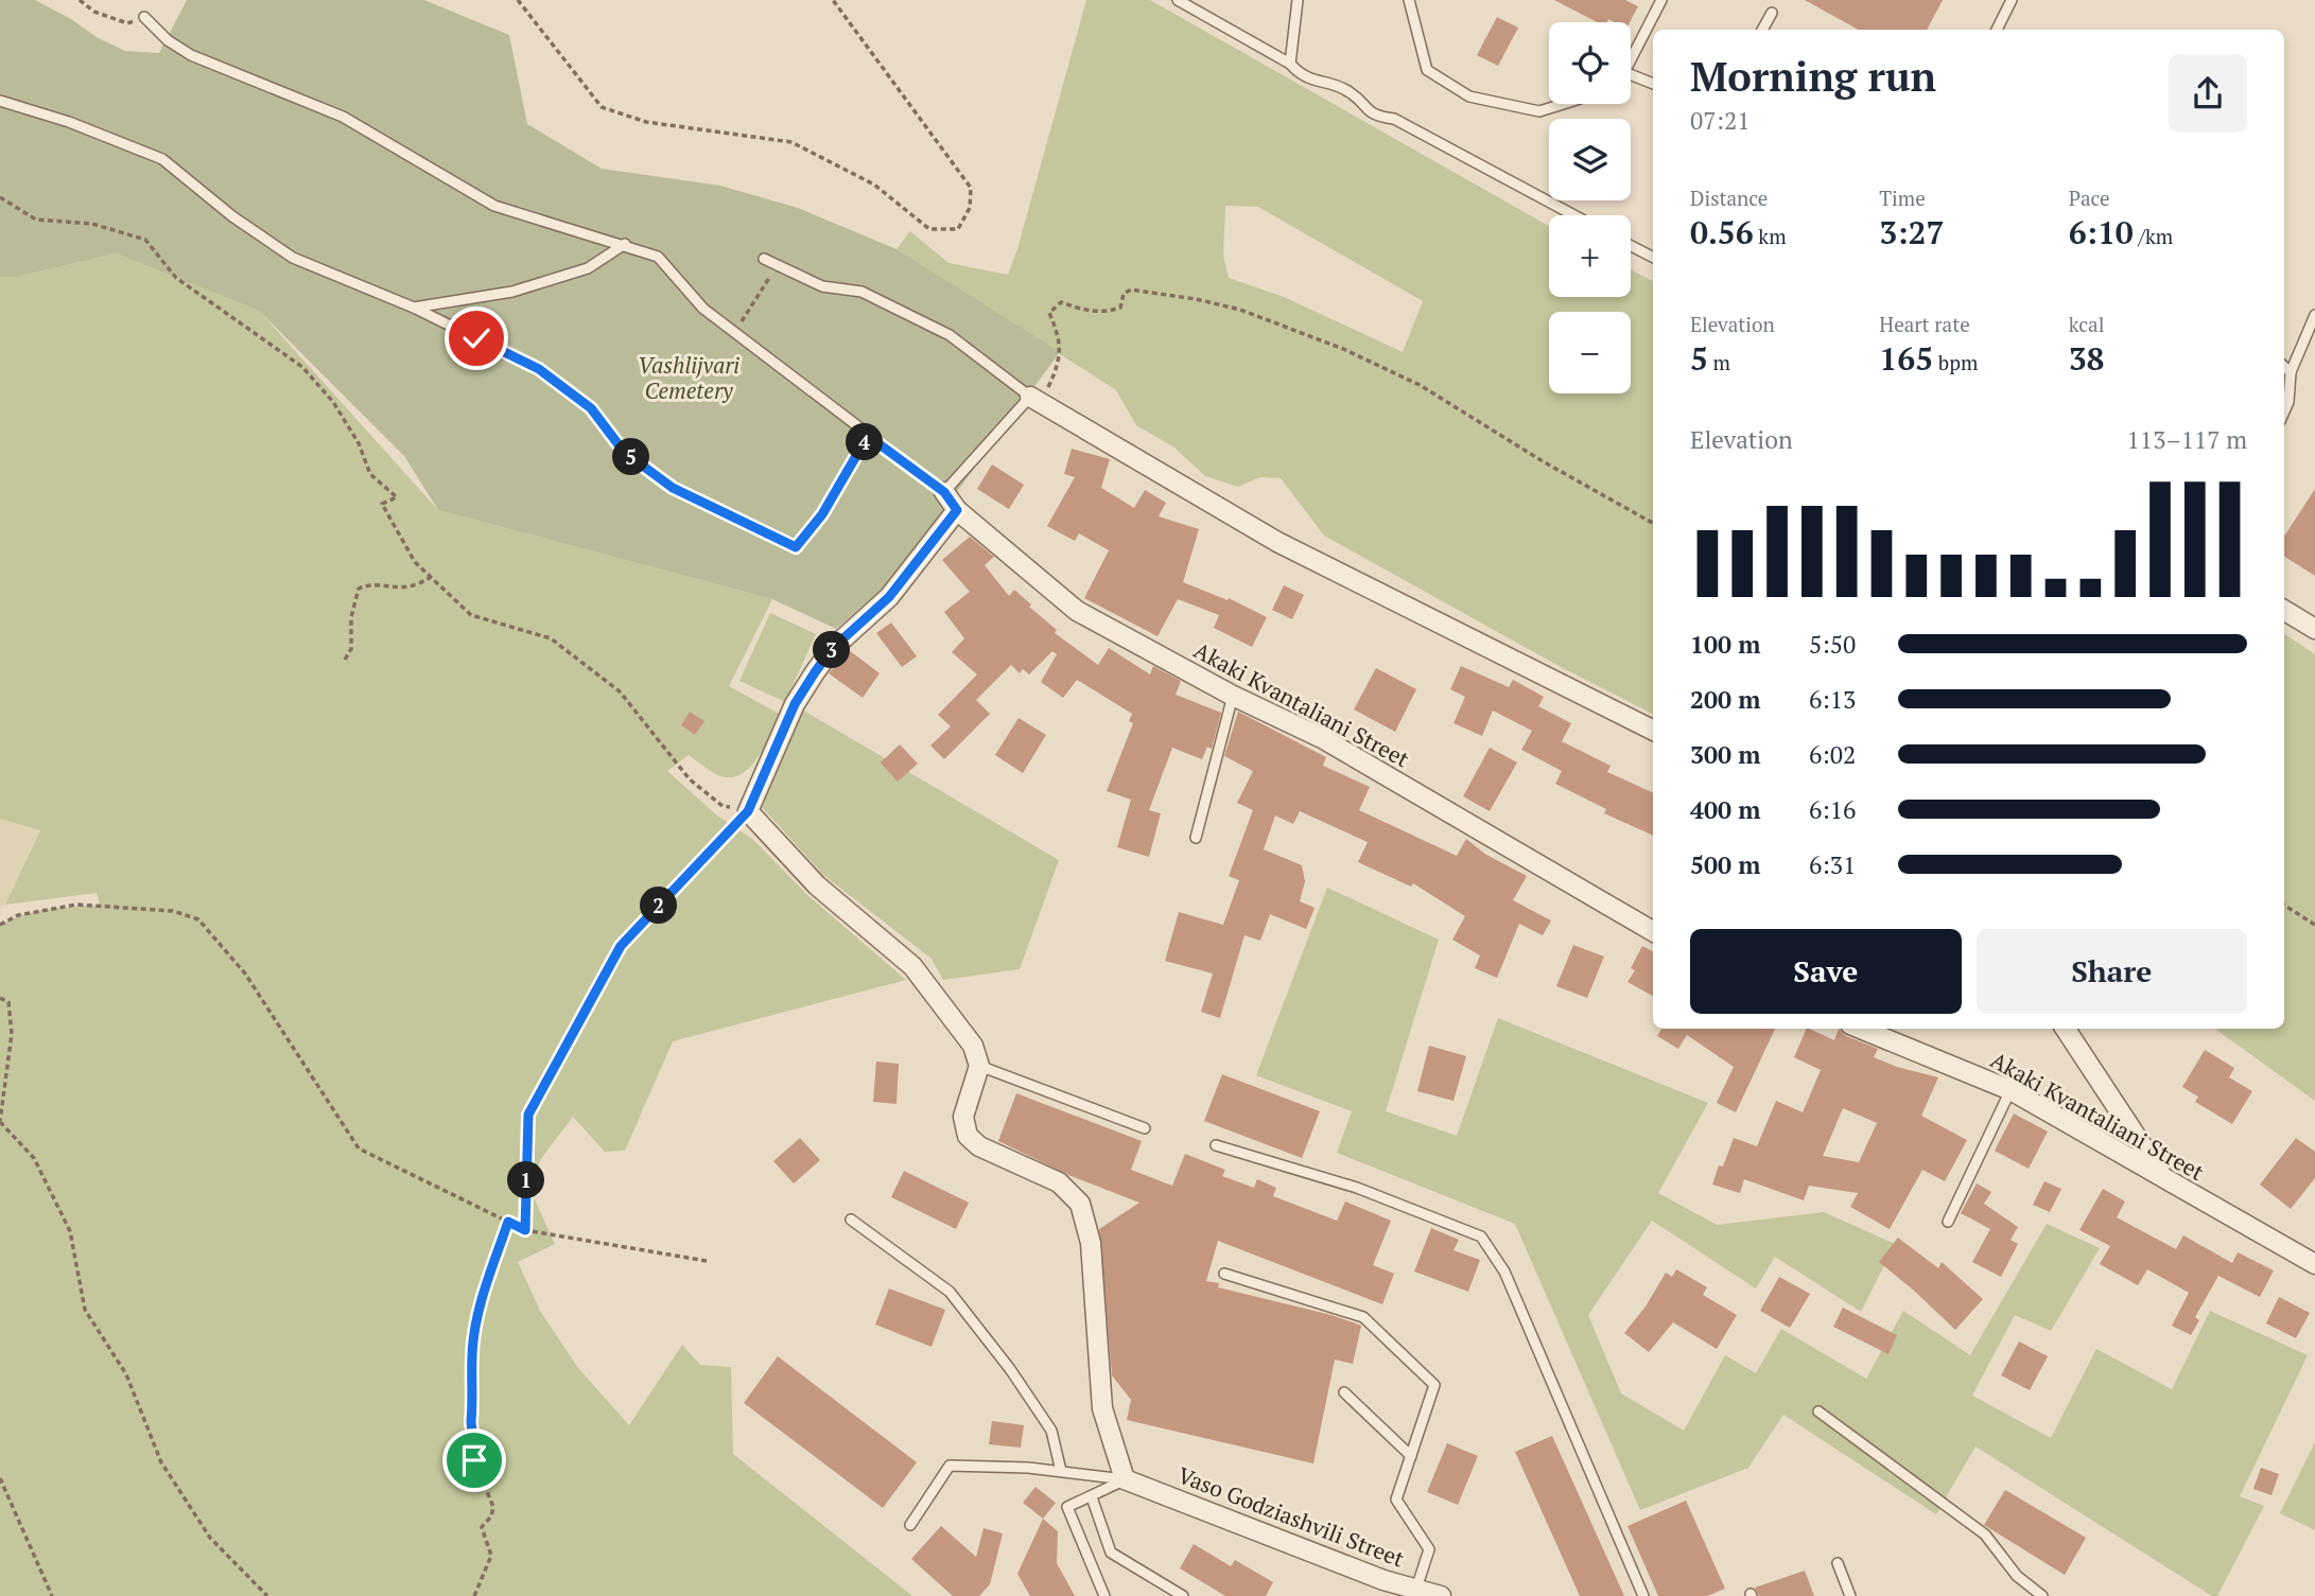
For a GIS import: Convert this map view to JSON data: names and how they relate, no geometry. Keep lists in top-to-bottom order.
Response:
{
  "streets": {
    "street": ["Akaki Kvantaliani Street", "Vaso Godziashvili Street"]
  },
  "parks": ["Vashlijvari Cemetery"],
  "page": {
    "map_buttons": ["+", "−"],
    "heading": ["Morning run", "07:21"],
    "stats": [
      ["Distance", "0.56 km"],
      ["Time", "3:27"],
      ["Pace", "6:10 /km"],
      ["Elevation", "5 m"],
      ["Heart rate", "165 bpm"],
      ["kcal", "38"]
    ],
    "chart": ["Elevation", "113–117 m"],
    "pins": [
      "4",
      "5",
      "3",
      "2",
      "1"
    ],
    "list": [
      {
        "name": "100 m",
        "note": "5:50"
      },
      {
        "name": "200 m",
        "note": "6:13"
      },
      {
        "name": "300 m",
        "note": "6:02"
      },
      {
        "name": "400 m",
        "note": "6:16"
      },
      {
        "name": "500 m",
        "note": "6:31"
      }
    ],
    "buttons": ["Save", "Share"]
  }
}
